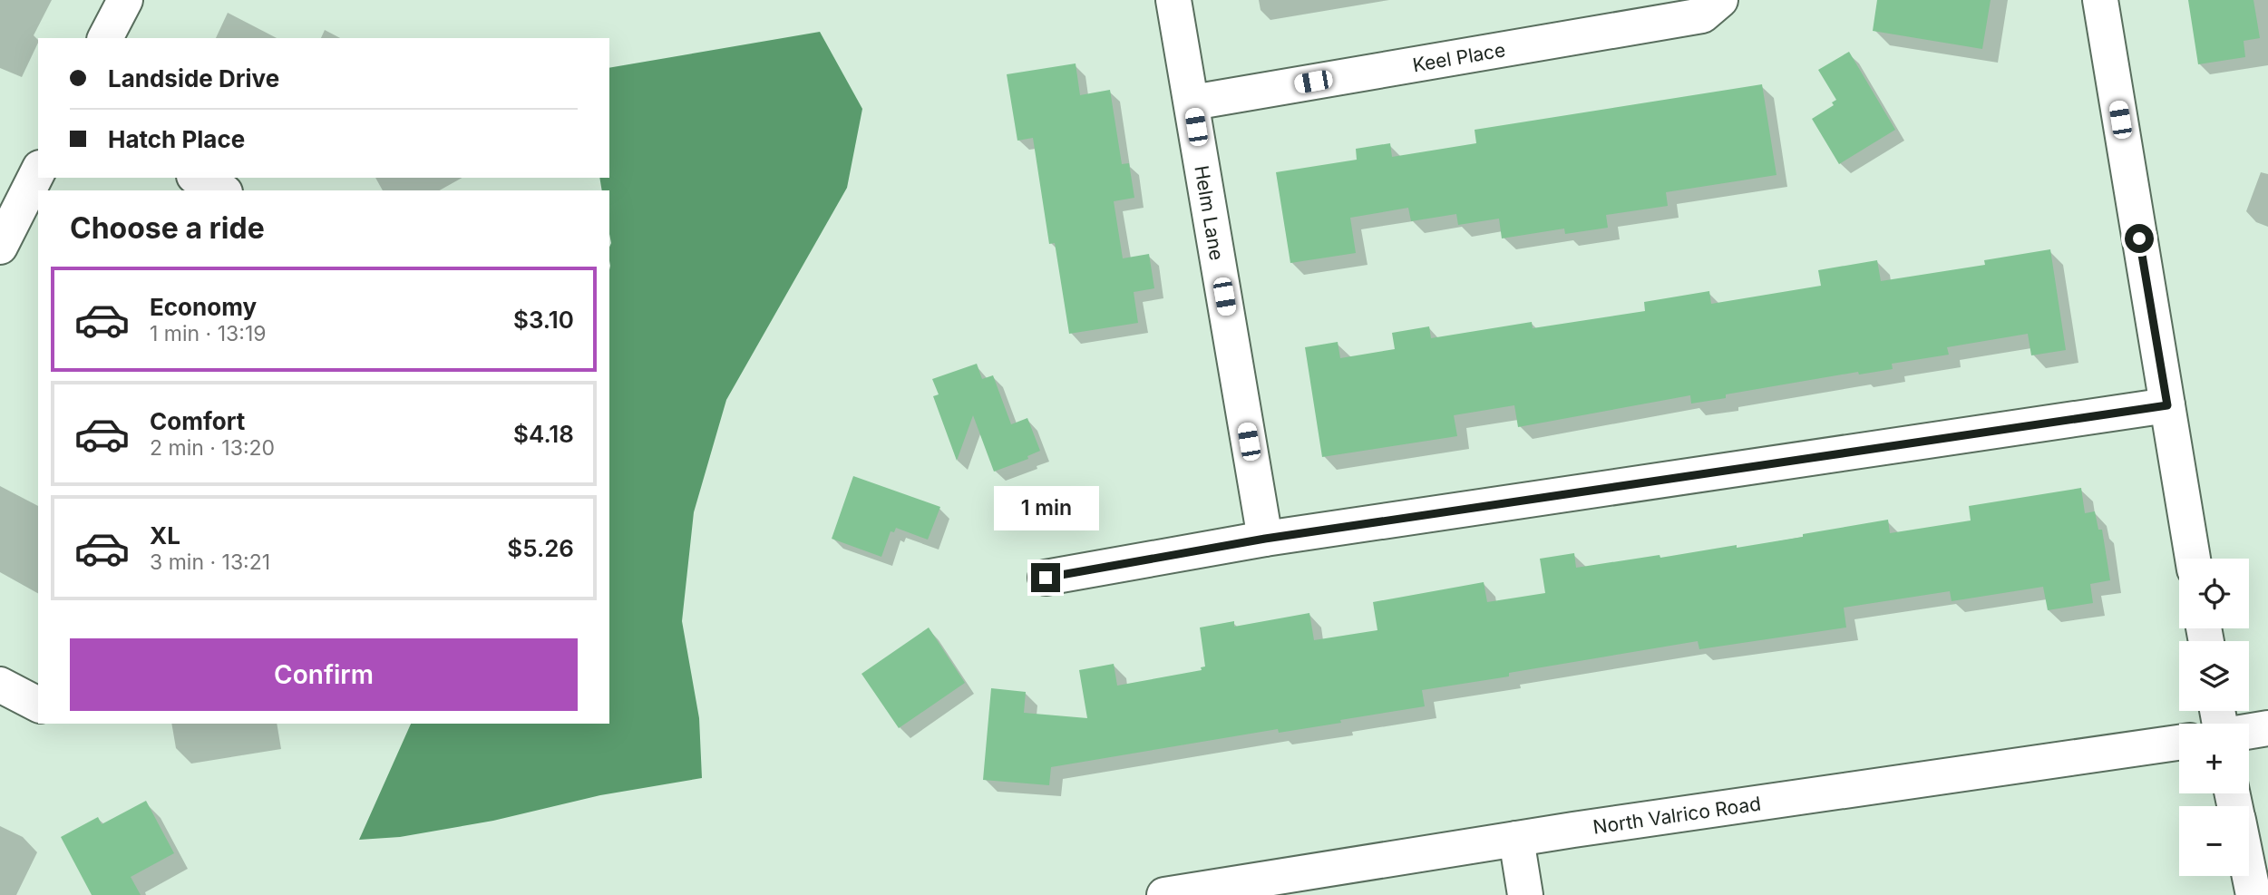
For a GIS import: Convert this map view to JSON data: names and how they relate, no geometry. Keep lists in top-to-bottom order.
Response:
{
  "streets": {
    "street": ["Keel Place", "Helm Lane", "North Valrico Road"]
  },
  "crossings": [
    ["Keel Place", "Helm Lane"]
  ],
  "page": {
    "banner": ["Landside Drive", "Hatch Place"],
    "heading": "Choose a ride",
    "list": [
      {
        "name": "Economy",
        "note": "1 min · 13:19",
        "value": "$3.10"
      },
      {
        "name": "Comfort",
        "note": "2 min · 13:20",
        "value": "$4.18"
      },
      {
        "name": "XL",
        "note": "3 min · 13:21",
        "value": "$5.26"
      }
    ],
    "bubble": "1 min",
    "map_buttons": ["+", "−"],
    "buttons": "Confirm"
  }
}
